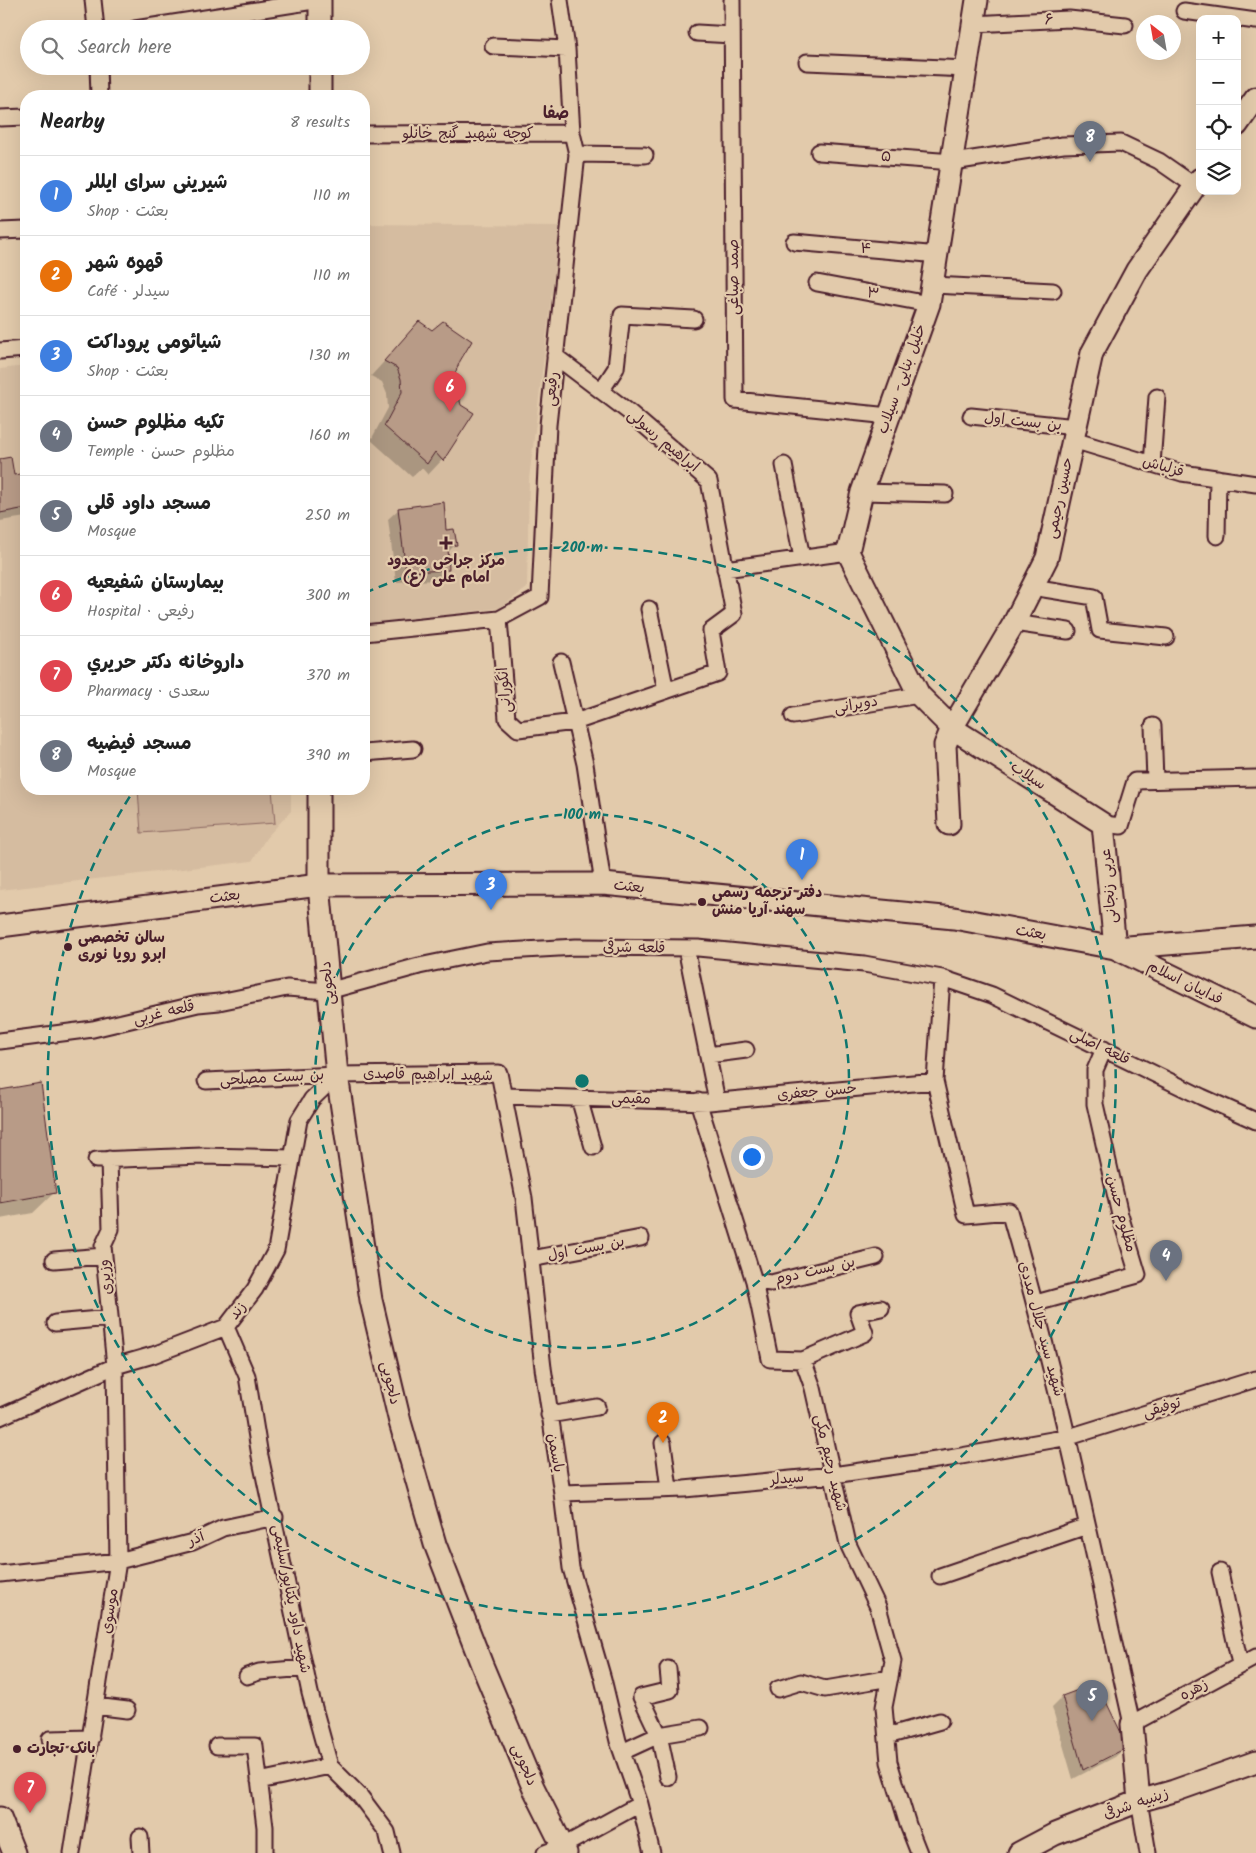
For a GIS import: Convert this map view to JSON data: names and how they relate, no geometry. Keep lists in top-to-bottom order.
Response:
{
  "streets": {
    "main road": [
      "خلیل بنایی- سیلاب",
      "حسین رحیمی",
      "سیلاب",
      "عربی زنجانی",
      "بعثت",
      "دلجویی",
      "فداییان اسلام",
      "زینبیه شرقی"
    ],
    "street": [
      "۶",
      "کوچه شهید گنج خانلو",
      "۵",
      "۴",
      "صمد صباغی",
      "۳",
      "رفیعی",
      "بن بست اول",
      "ابراهیم رسولی",
      "قزلباش",
      "انگورانی",
      "دویرانی",
      "قلعه شرقی",
      "قلعه غربی",
      "قلعه اصلی",
      "شهید ابراهیم قاصدی",
      "بن بست مصلحی",
      "حسن جعفری",
      "مقیمی",
      "مظلوم حسن",
      "بن بست دوم",
      "وزیری",
      "زند",
      "شهید سید جلال مددی",
      "توفیقی",
      "یاسمن",
      "شهید رحیم مکی",
      "سیدلر",
      "آذر",
      "شهید داود یکتاپور/سلیمی",
      "موسوی",
      "زهره"
    ]
  },
  "crossings": [
    ["۶", "خلیل بنایی- سیلاب"],
    ["کوچه شهید گنج خانلو", "رفیعی"],
    ["۵", "خلیل بنایی- سیلاب"],
    ["۴", "خلیل بنایی- سیلاب"],
    ["صمد صباغی", "خلیل بنایی- سیلاب"],
    ["۳", "خلیل بنایی- سیلاب"],
    ["رفیعی", "ابراهیم رسولی"],
    ["رفیعی", "انگورانی"],
    ["بن بست اول", "قزلباش"],
    ["بن بست اول", "حسین رحیمی"],
    ["بن بست اول", "یاسمن"],
    ["ابراهیم رسولی", "انگورانی"],
    ["قزلباش", "حسین رحیمی"],
    ["حسین رحیمی", "سیلاب"],
    ["سیلاب", "عربی زنجانی"],
    ["عربی زنجانی", "بعثت"],
    ["عربی زنجانی", "فداییان اسلام"],
    ["بعثت", "دلجویی"],
    ["بعثت", "فداییان اسلام"],
    ["قلعه شرقی", "دلجویی"],
    ["قلعه شرقی", "قلعه غربی"],
    ["قلعه شرقی", "قلعه اصلی"],
    ["قلعه شرقی", "شهید سید جلال مددی"],
    ["دلجویی", "قلعه غربی"],
    ["دلجویی", "شهید ابراهیم قاصدی"],
    ["دلجویی", "بن بست مصلحی"],
    ["دلجویی", "زند"],
    ["قلعه اصلی", "مظلوم حسن"],
    ["قلعه اصلی", "شهید سید جلال مددی"],
    ["شهید ابراهیم قاصدی", "بن بست مصلحی"],
    ["شهید ابراهیم قاصدی", "مقیمی"],
    ["شهید ابراهیم قاصدی", "زند"],
    ["شهید ابراهیم قاصدی", "یاسمن"],
    ["بن بست مصلحی", "زند"],
    ["حسن جعفری", "مقیمی"],
    ["حسن جعفری", "شهید سید جلال مددی"],
    ["مقیمی", "یاسمن"],
    ["مظلوم حسن", "شهید سید جلال مددی"],
    ["وزیری", "زند"],
    ["وزیری", "موسوی"],
    ["زند", "شهید داود یکتاپور/سلیمی"],
    ["زند", "موسوی"],
    ["شهید سید جلال مددی", "توفیقی"],
    ["شهید سید جلال مددی", "سیدلر"],
    ["شهید سید جلال مددی", "زهره"],
    ["توفیقی", "سیدلر"],
    ["یاسمن", "سیدلر"],
    ["شهید رحیم مکی", "سیدلر"],
    ["آذر", "شهید داود یکتاپور/سلیمی"],
    ["آذر", "موسوی"]
  ],
  "districts": ["صفا"],
  "places": {
    "health": ["مرکز جراحی محدود امام علی (ع)"],
    "other": ["دفتر ترجمه رسمی سهند آریا منش", "سالن تخصصی ابرو رویا نوری", "بانک تجارت"]
  },
  "north": "top left",
  "page": {
    "map_buttons": ["+", "−"],
    "search": "Search here",
    "heading": ["Nearby", "8 results"],
    "pins": [
      "8",
      "6",
      "1",
      "3",
      "4",
      "2",
      "5",
      "7"
    ],
    "list": [
      {
        "mark": "1",
        "name": "شیرینی سرای ایللر",
        "note": "Shop · بعثت",
        "value": "110 m"
      },
      {
        "mark": "2",
        "name": "قهوه شهر",
        "note": "Café · سیدلر",
        "value": "110 m"
      },
      {
        "mark": "3",
        "name": "شیائومی پروداکت",
        "note": "Shop · بعثت",
        "value": "130 m"
      },
      {
        "mark": "4",
        "name": "تکیه مظلوم حسن",
        "note": "Temple · مظلوم حسن",
        "value": "160 m"
      },
      {
        "mark": "5",
        "name": "مسجد داود قلی",
        "note": "Mosque",
        "value": "250 m"
      },
      {
        "mark": "6",
        "name": "بیمارستان شفیعیه",
        "note": "Hospital · رفیعی",
        "value": "300 m"
      },
      {
        "mark": "7",
        "name": "داروخانه دكتر حريري",
        "note": "Pharmacy · سعدی",
        "value": "370 m"
      },
      {
        "mark": "8",
        "name": "مسجد فیضیه",
        "note": "Mosque",
        "value": "390 m"
      }
    ]
  },
  "rings": ["200 m", "100 m"]
}
